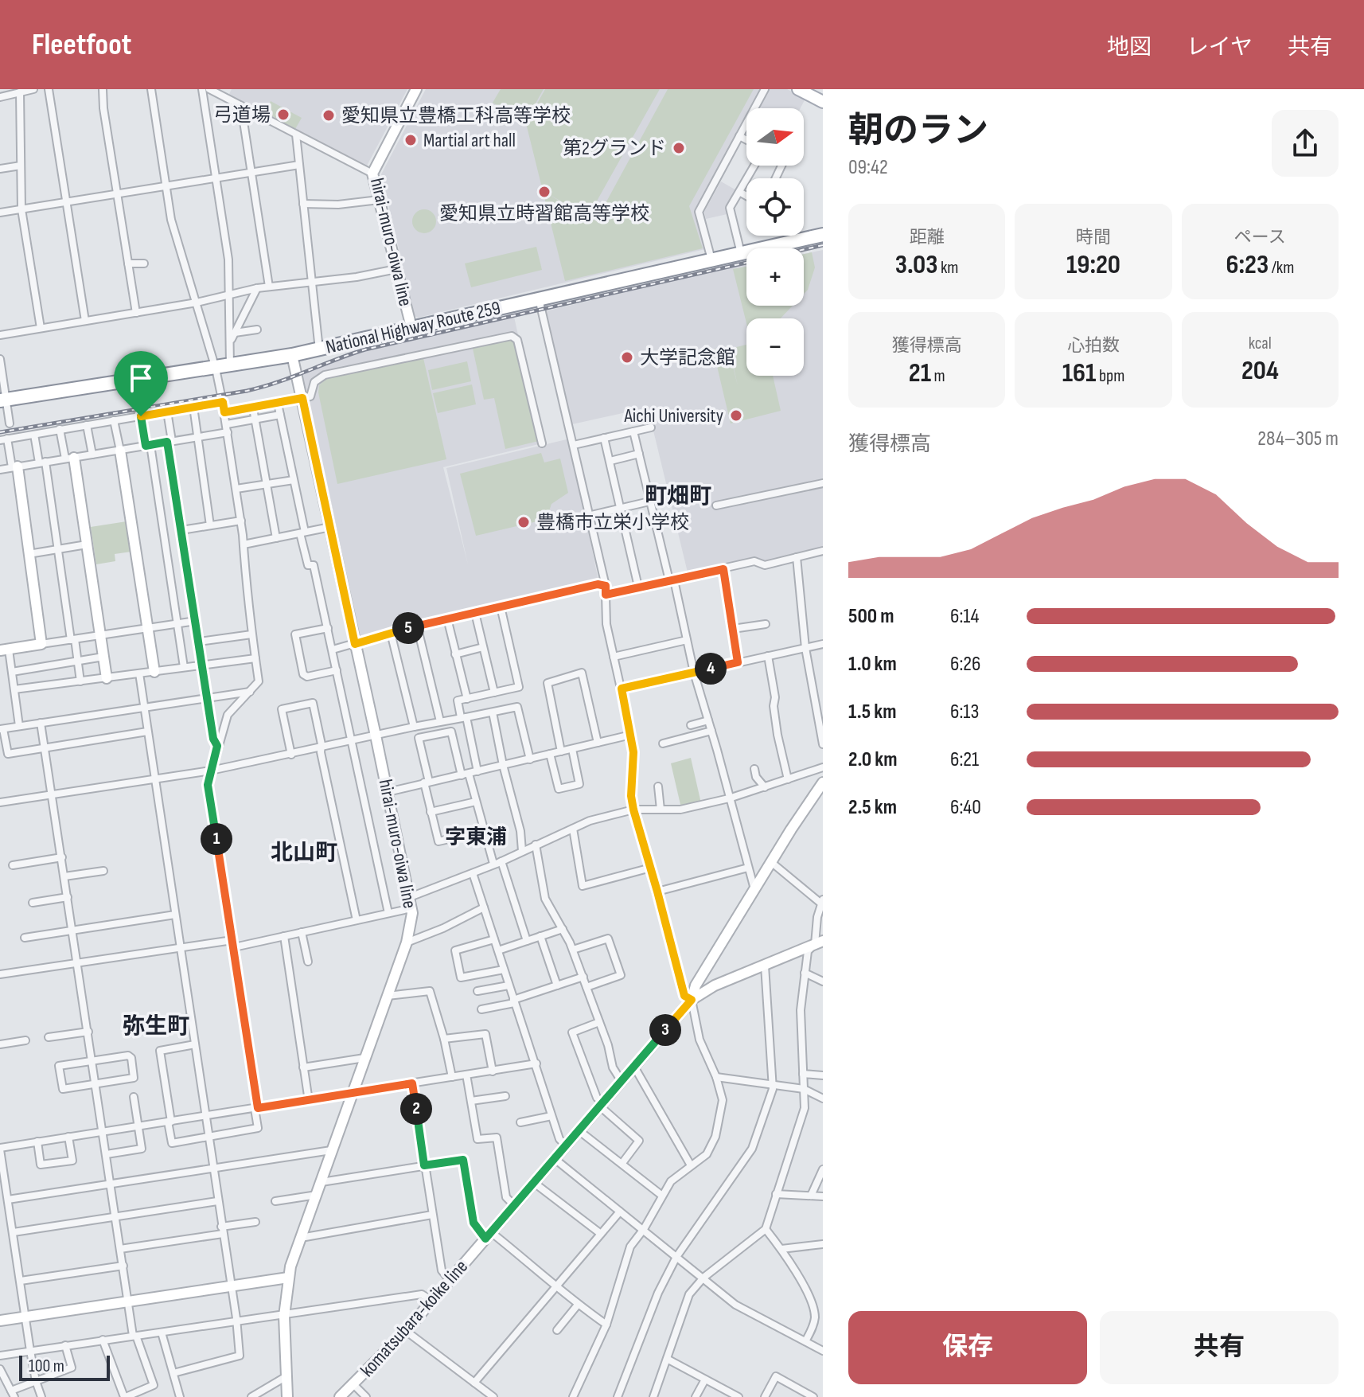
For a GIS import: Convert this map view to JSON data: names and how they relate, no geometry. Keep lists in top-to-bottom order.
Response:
{
  "streets": {
    "highway": ["National Highway Route 259"],
    "main road": ["hirai-muro-oiwa line", "komatsubara-koike line"]
  },
  "crossings": [
    ["hirai-muro-oiwa line", "National Highway Route 259"]
  ],
  "districts": [
    "町畑町",
    "字東浦",
    "北山町",
    "弥生町"
  ],
  "places": [
    "弓道場",
    "愛知県立豊橋工科高等学校",
    "Martial art hall",
    "第2グランド",
    "愛知県立時習館高等学校",
    "大学記念館",
    "Aichi University",
    "豊橋市立栄小学校"
  ],
  "scale_bar": "100 m",
  "north": "right",
  "page": {
    "header": "Fleetfoot",
    "nav": ["地図", "レイヤ", "共有"],
    "heading": ["朝のラン", "09:42"],
    "map_buttons": ["+", "−"],
    "stats": [
      ["距離", "3.03 km"],
      ["時間", "19:20"],
      ["ペース", "6:23 /km"],
      ["獲得標高", "21 m"],
      ["心拍数", "161 bpm"],
      ["kcal", "204"]
    ],
    "chart": ["獲得標高", "284–305 m"],
    "list": [
      {
        "name": "500 m",
        "note": "6:14"
      },
      {
        "name": "1.0 km",
        "note": "6:26"
      },
      {
        "name": "1.5 km",
        "note": "6:13"
      },
      {
        "name": "2.0 km",
        "note": "6:21"
      },
      {
        "name": "2.5 km",
        "note": "6:40"
      }
    ],
    "pins": [
      "5",
      "4",
      "1",
      "3",
      "2"
    ],
    "buttons": ["保存", "共有"],
    "scale": "100 m"
  }
}
